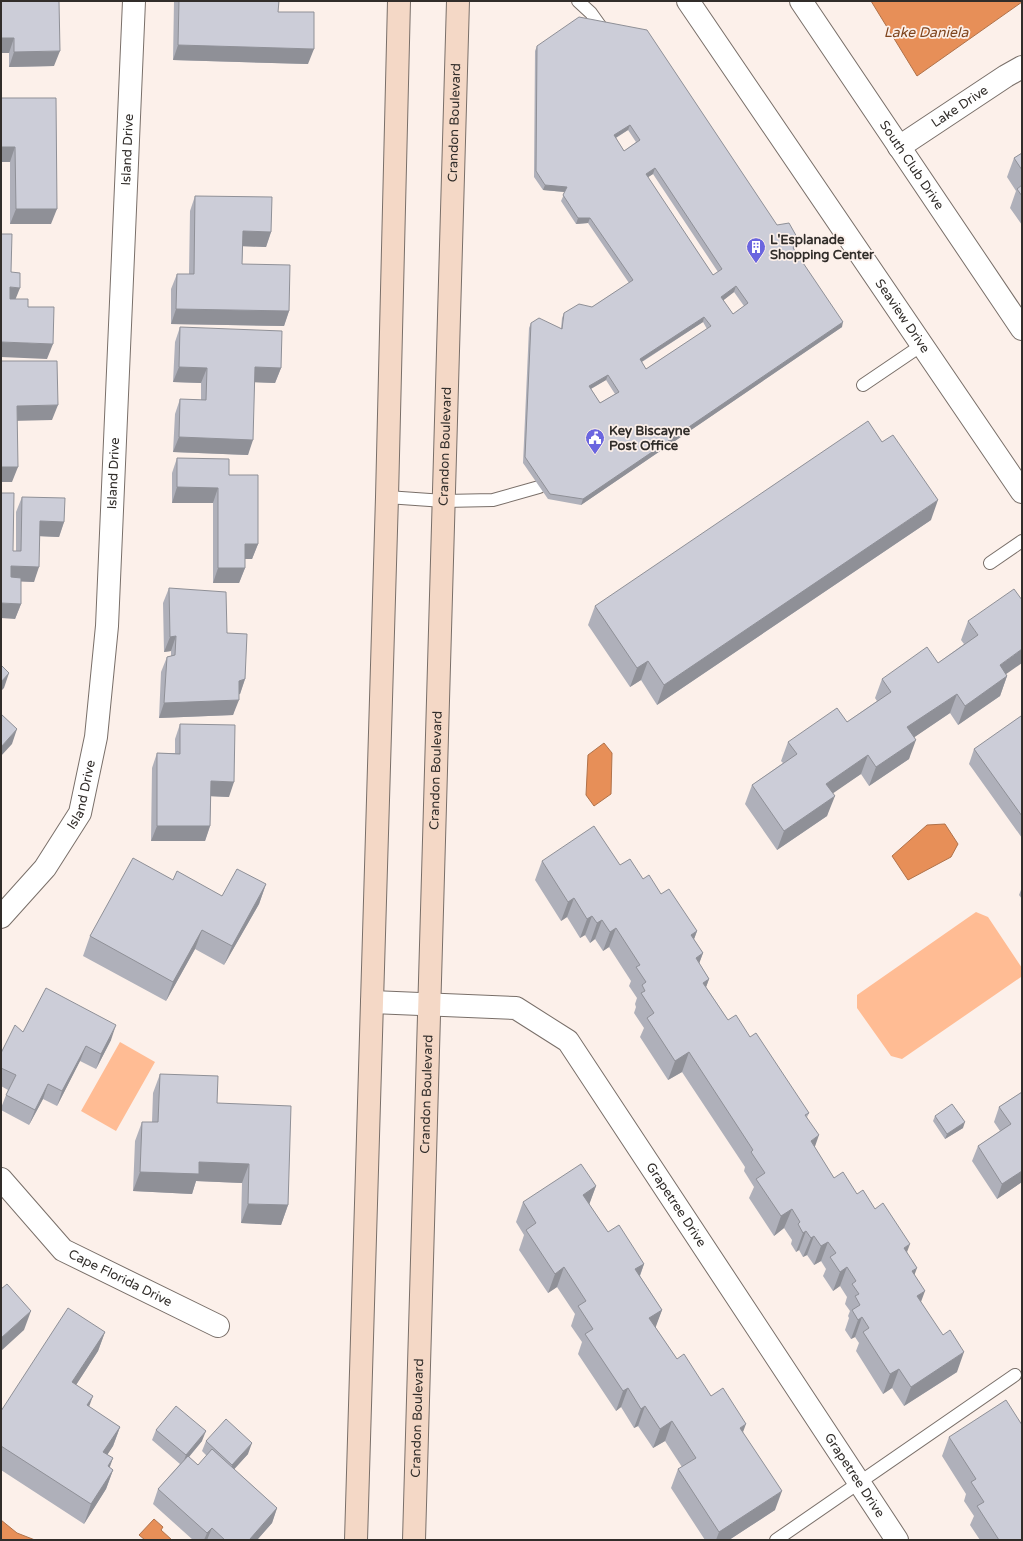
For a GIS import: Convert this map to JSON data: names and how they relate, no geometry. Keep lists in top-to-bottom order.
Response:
{
  "streets": {
    "main road": ["Crandon Boulevard"],
    "street": [
      "Lake Drive",
      "Island Drive",
      "South Club Drive",
      "Seaview Drive",
      "Grapetree Drive",
      "Cape Florida Drive"
    ]
  },
  "crossings": [
    ["Lake Drive", "South Club Drive"],
    ["Crandon Boulevard", "Grapetree Drive"]
  ],
  "water": ["Lake Daniela"],
  "places": {
    "building": ["L'Esplanade Shopping Center"],
    "public building": ["Key Biscayne Post Office"]
  }
}
